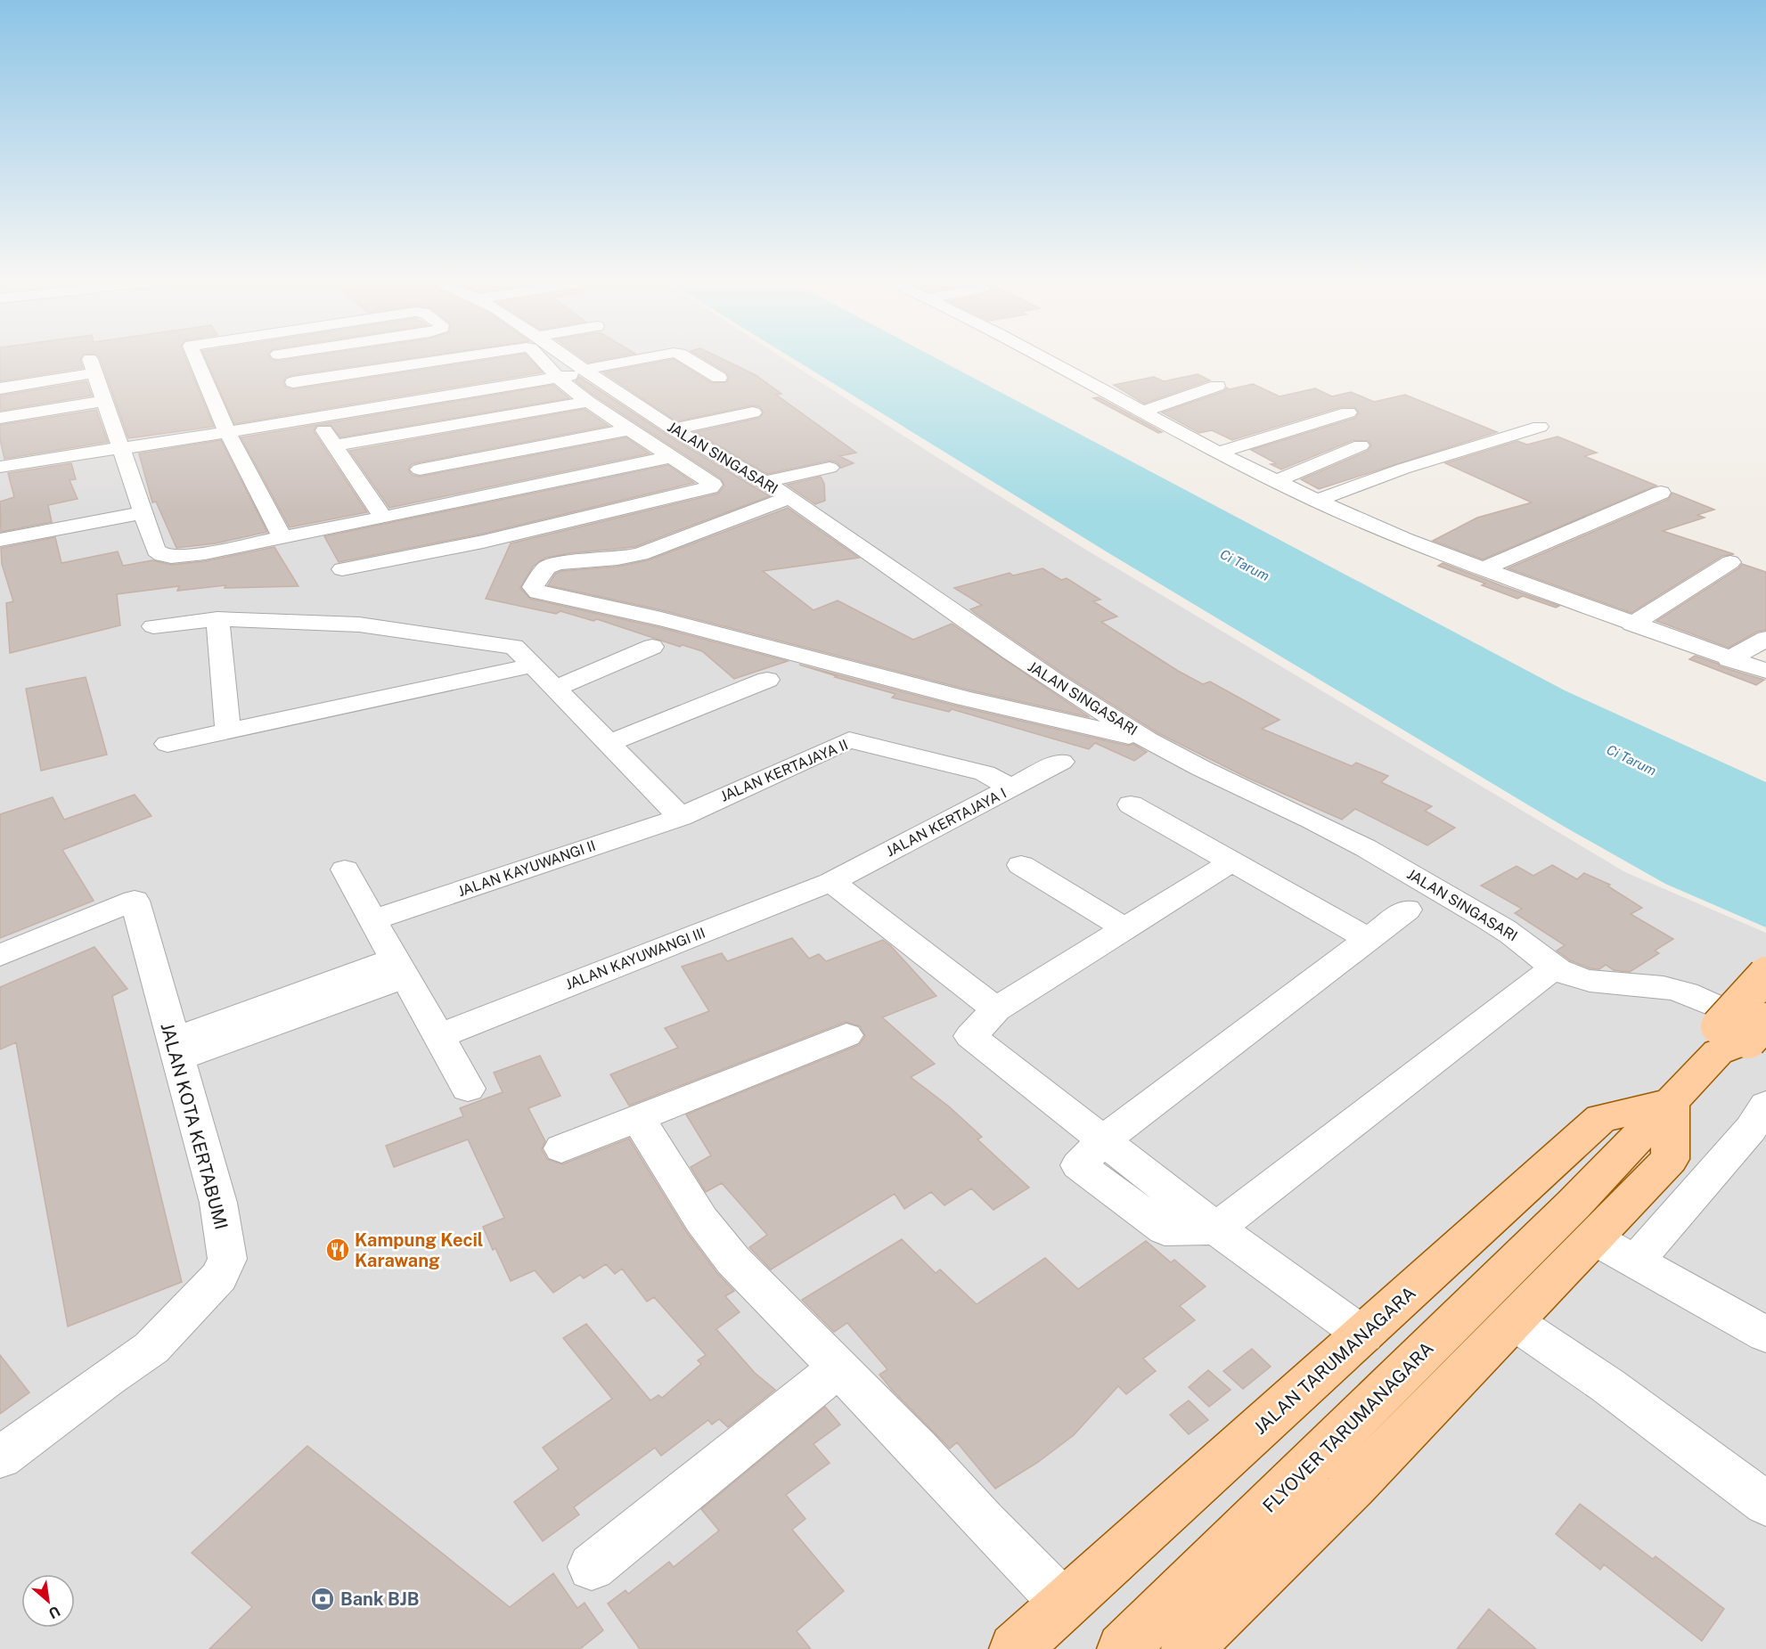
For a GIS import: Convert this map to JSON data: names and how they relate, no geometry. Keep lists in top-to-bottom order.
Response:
{
  "streets": {
    "main road": ["JALAN TARUMANAGARA", "FLYOVER TARUMANAGARA"],
    "street": [
      "JALAN SINGASARI",
      "JALAN KERTAJAYA II",
      "JALAN KERTAJAYA I",
      "JALAN KAYUWANGI II",
      "JALAN KAYUWANGI III",
      "JALAN KOTA KERTABUMI"
    ]
  },
  "crossings": [
    ["JALAN KERTAJAYA II", "JALAN KERTAJAYA I"],
    ["JALAN KERTAJAYA II", "JALAN KAYUWANGI II"],
    ["JALAN KERTAJAYA I", "JALAN KAYUWANGI III"]
  ],
  "water": ["Ci Tarum"],
  "places": {
    "restaurant": ["Kampung Kecil Karawang"],
    "bank": ["Bank BJB"]
  },
  "north": "bottom right"
}
